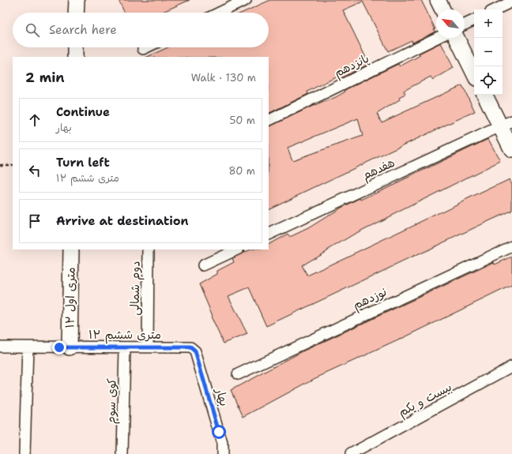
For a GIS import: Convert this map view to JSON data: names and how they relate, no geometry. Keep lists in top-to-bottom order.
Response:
{
  "streets": {
    "street": [
      "پانزدهم",
      "هفدهم",
      "دوم شمالی",
      "۱۲ متری اول",
      "نوزدهم",
      "۱۲ متری ششم",
      "بهار",
      "بیست و یکم",
      "کوی سوم"
    ]
  },
  "crossings": [
    ["دوم شمالی", "۱۲ متری ششم"],
    ["۱۲ متری اول", "۱۲ متری ششم"],
    ["۱۲ متری ششم", "بهار"],
    ["۱۲ متری ششم", "کوی سوم"]
  ],
  "north": "top left",
  "page": {
    "map_buttons": ["+", "−"],
    "search": "Search here",
    "heading": ["2 min", "Walk · 130 m"],
    "list": [
      ["Continue", "بهار", "50 m"],
      ["Turn left", "۱۲ متری ششم", "80 m"],
      "Arrive at destination"
    ]
  }
}
